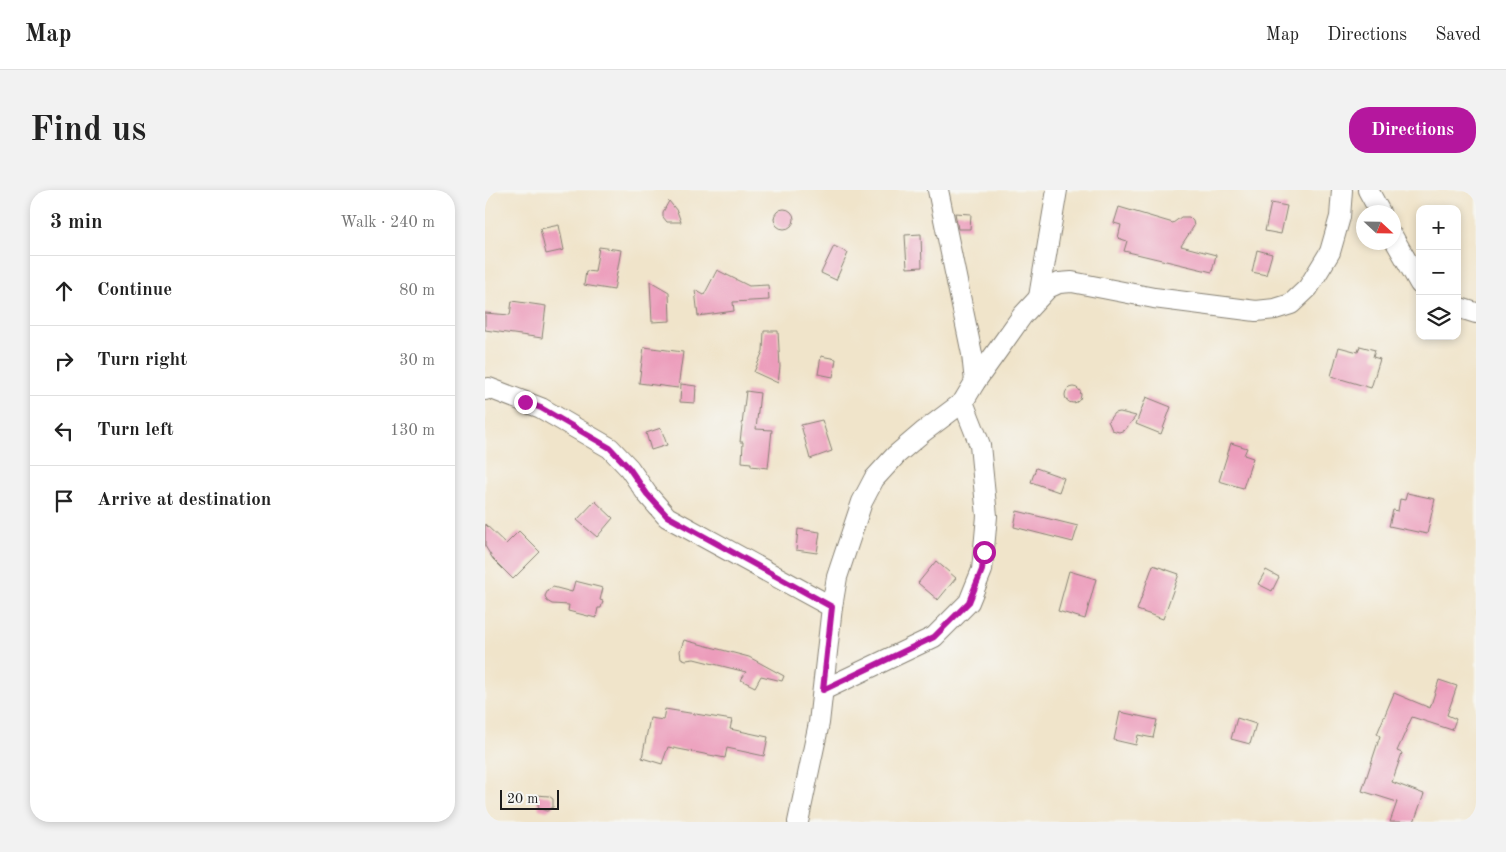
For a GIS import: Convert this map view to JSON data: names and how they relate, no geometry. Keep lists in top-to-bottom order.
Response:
{
  "scale_bar": "20 m",
  "north": "right",
  "page": {
    "header": "Map",
    "nav": ["Map", "Directions", "Saved"],
    "buttons": "Directions",
    "title": "Find us",
    "heading": ["3 min", "Walk · 240 m"],
    "map_buttons": ["+", "−"],
    "list": [
      ["Continue", "80 m"],
      ["Turn right", "30 m"],
      ["Turn left", "130 m"],
      "Arrive at destination"
    ],
    "scale": "20 m"
  }
}
